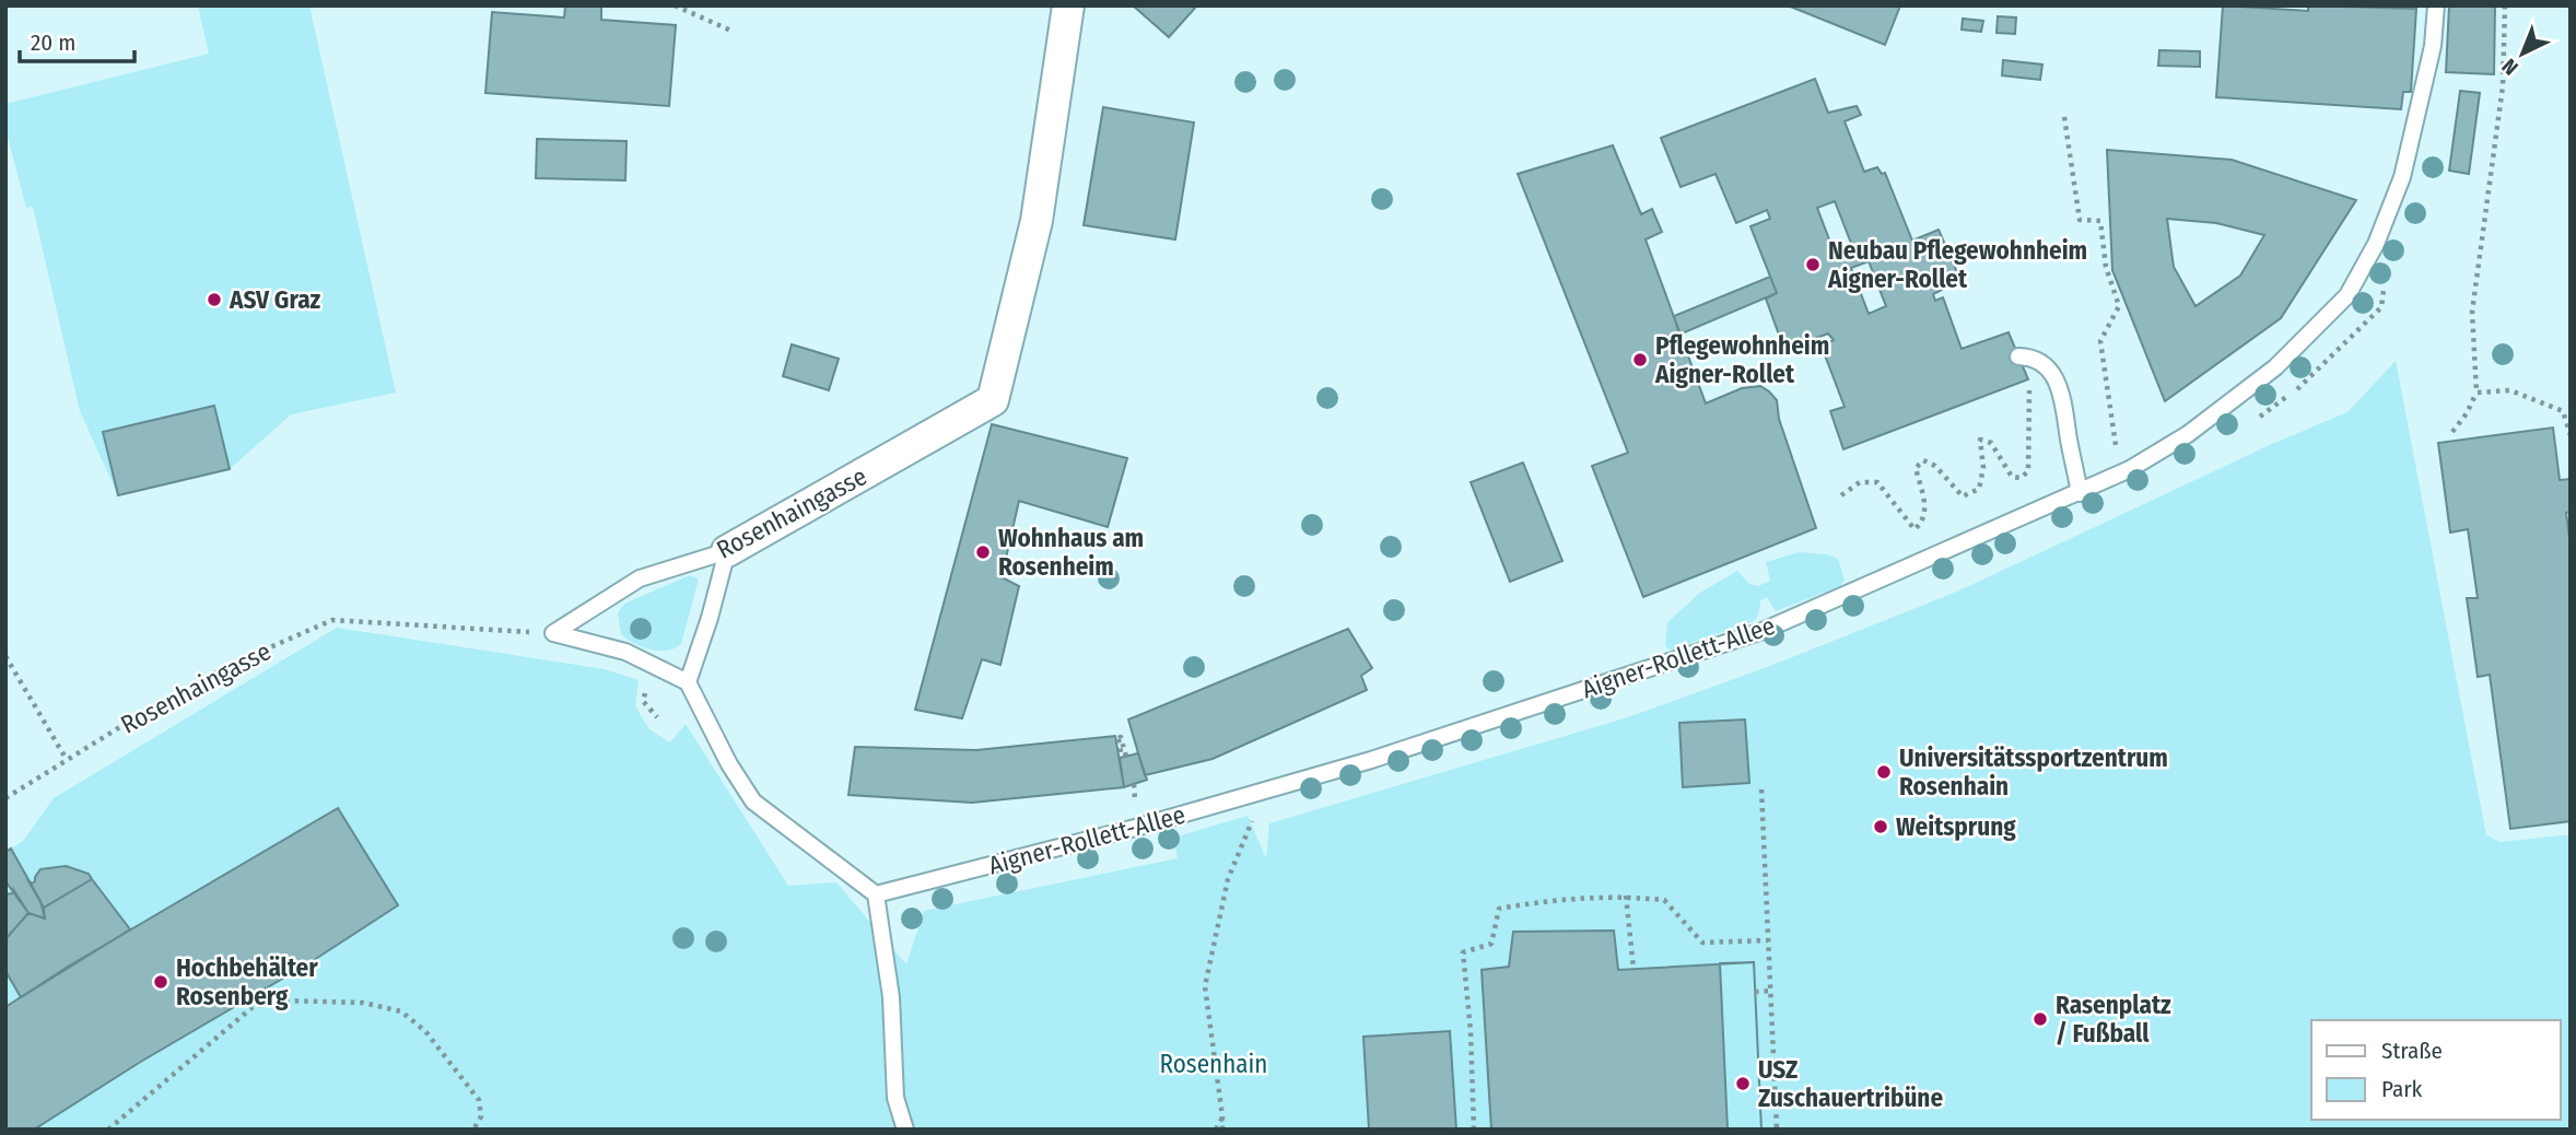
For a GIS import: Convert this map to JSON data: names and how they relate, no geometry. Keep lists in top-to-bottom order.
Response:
{
  "streets": {
    "street": ["Rosenhaingasse"],
    "lane": ["Aigner-Rollett-Allee"]
  },
  "parks": ["Rosenhain"],
  "places": [
    "Neubau Pflegewohnheim Aigner-Rollet",
    "ASV Graz",
    "Pflegewohnheim Aigner-Rollet",
    "Wohnhaus am Rosenheim",
    "Universitätssportzentrum Rosenhain",
    "Weitsprung",
    "Hochbehälter Rosenberg",
    "Rasenplatz / Fußball",
    "USZ Zuschauertribüne"
  ],
  "legend": ["Straße", "Park"],
  "scale_bar": "20 m",
  "north": "bottom left"
}
